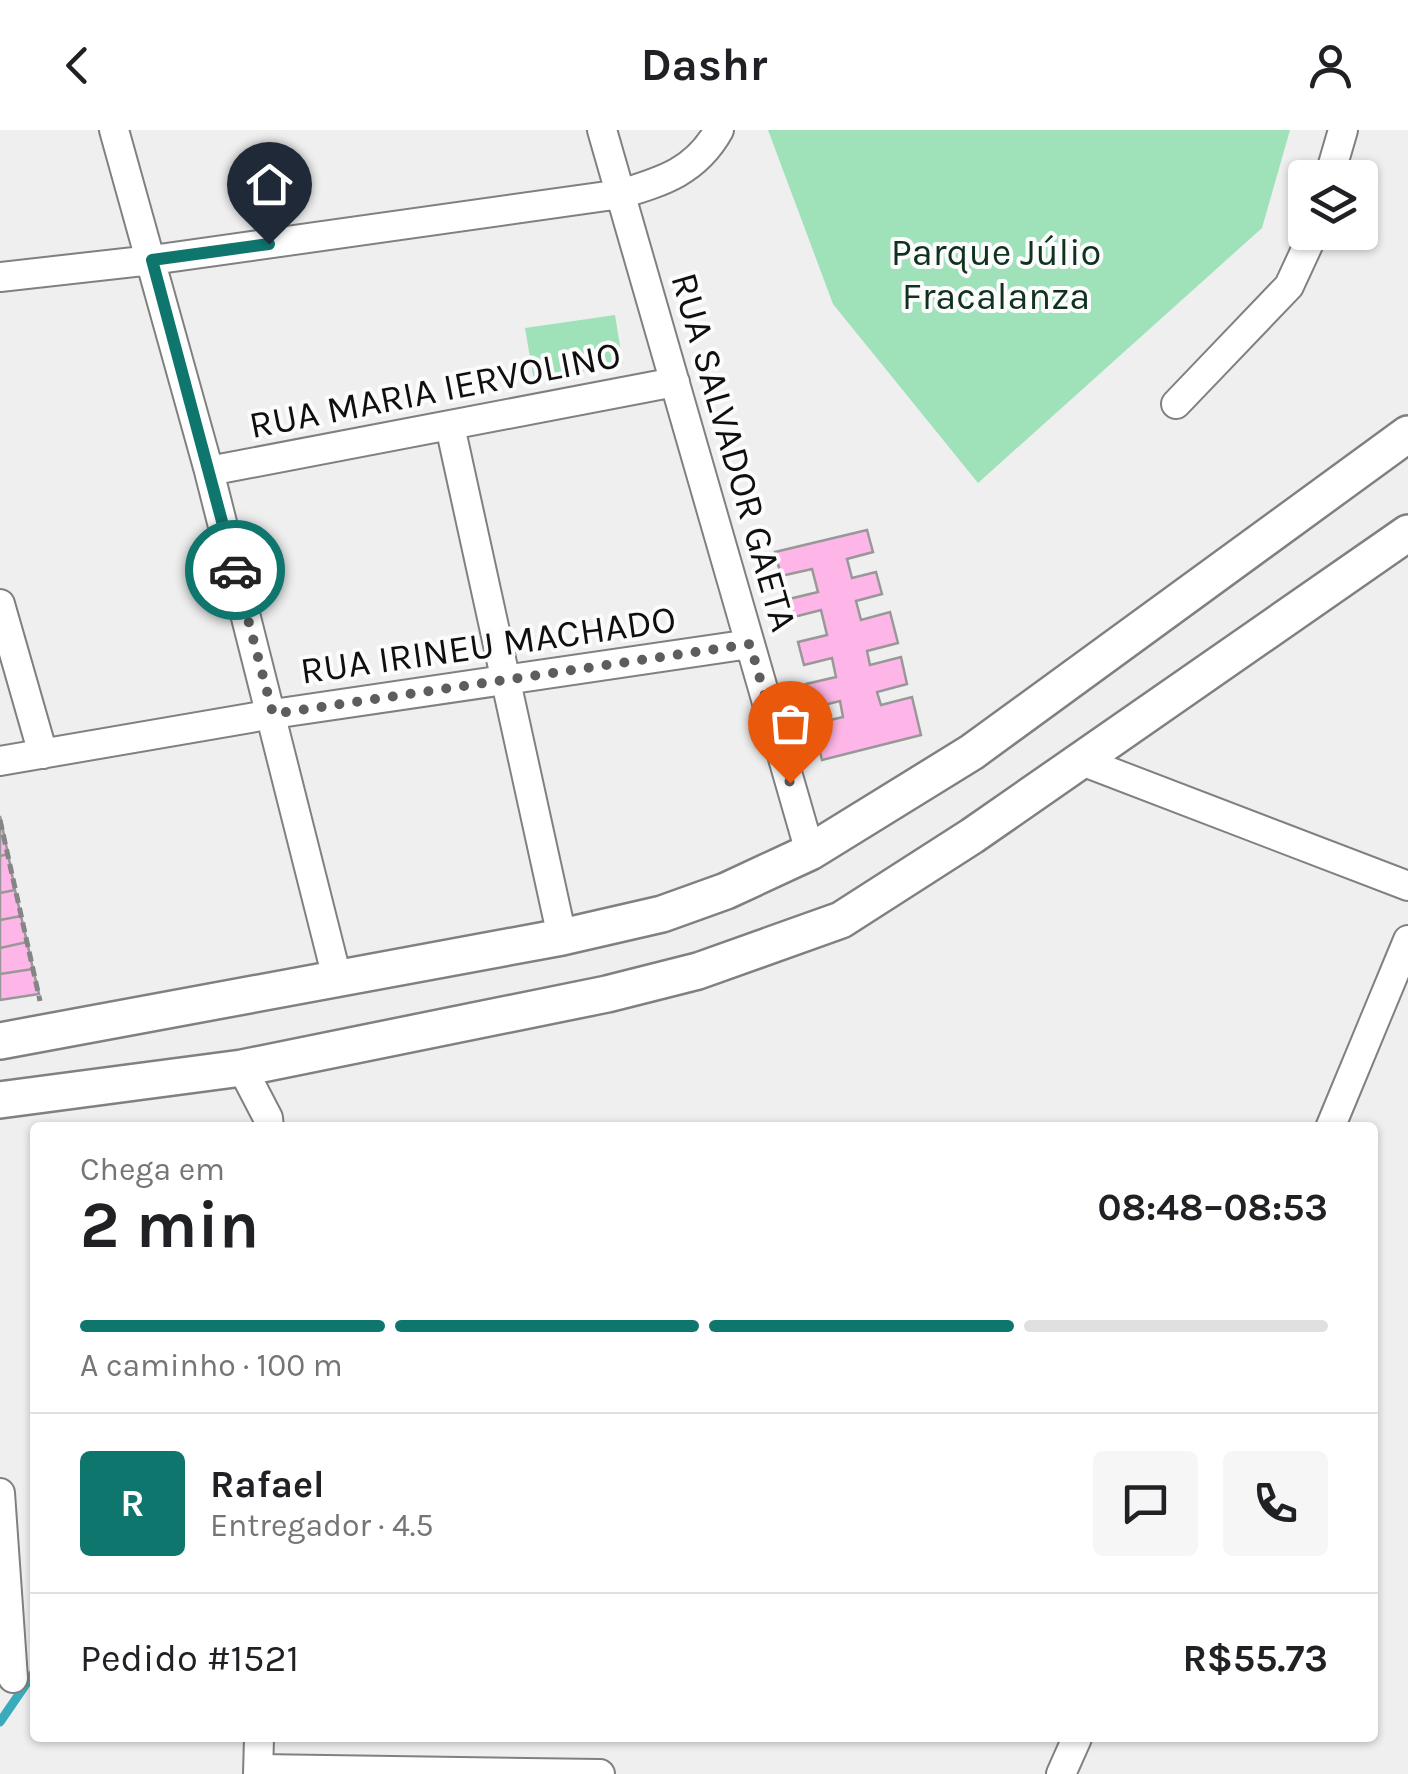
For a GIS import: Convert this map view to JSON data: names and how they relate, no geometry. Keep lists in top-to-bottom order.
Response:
{
  "streets": {
    "street": ["RUA MARIA IERVOLINO", "RUA SALVADOR GAETA", "RUA IRINEU MACHADO"]
  },
  "crossings": [
    ["RUA MARIA IERVOLINO", "RUA SALVADOR GAETA"],
    ["RUA SALVADOR GAETA", "RUA IRINEU MACHADO"]
  ],
  "parks": ["Parque Júlio Fracalanza"],
  "page": {
    "header": "Dashr",
    "heading": ["2 min", "Chega em", "08:48–08:53"],
    "panel": [
      "Rafael",
      "Entregador · 4.5",
      "Pedido #1521",
      "R$55.73"
    ],
    "bar": "A caminho · 100 m",
    "round": "R"
  }
}
